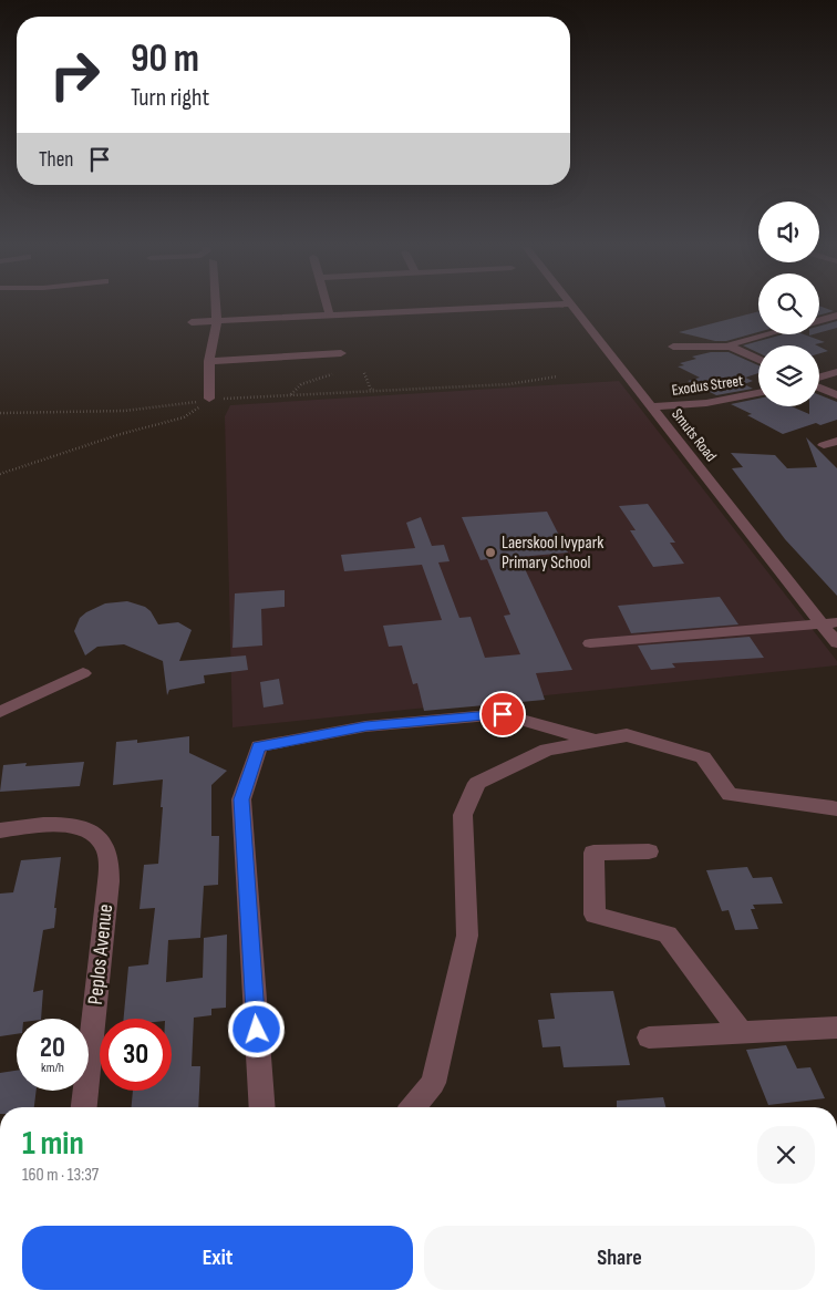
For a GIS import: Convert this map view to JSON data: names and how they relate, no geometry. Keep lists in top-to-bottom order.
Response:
{
  "streets": {
    "street": ["Exodus Street", "Smuts Road", "Peplos Avenue"]
  },
  "crossings": [
    ["Exodus Street", "Smuts Road"]
  ],
  "places": ["Laerskool Ivypark Primary School"],
  "page": {
    "turn": ["90 m", "Turn right"],
    "then": "Then",
    "speed": "20 km/h",
    "limit": "30",
    "heading": ["1 min", "160 m · 13:37"],
    "buttons": ["Exit", "Share"]
  }
}
